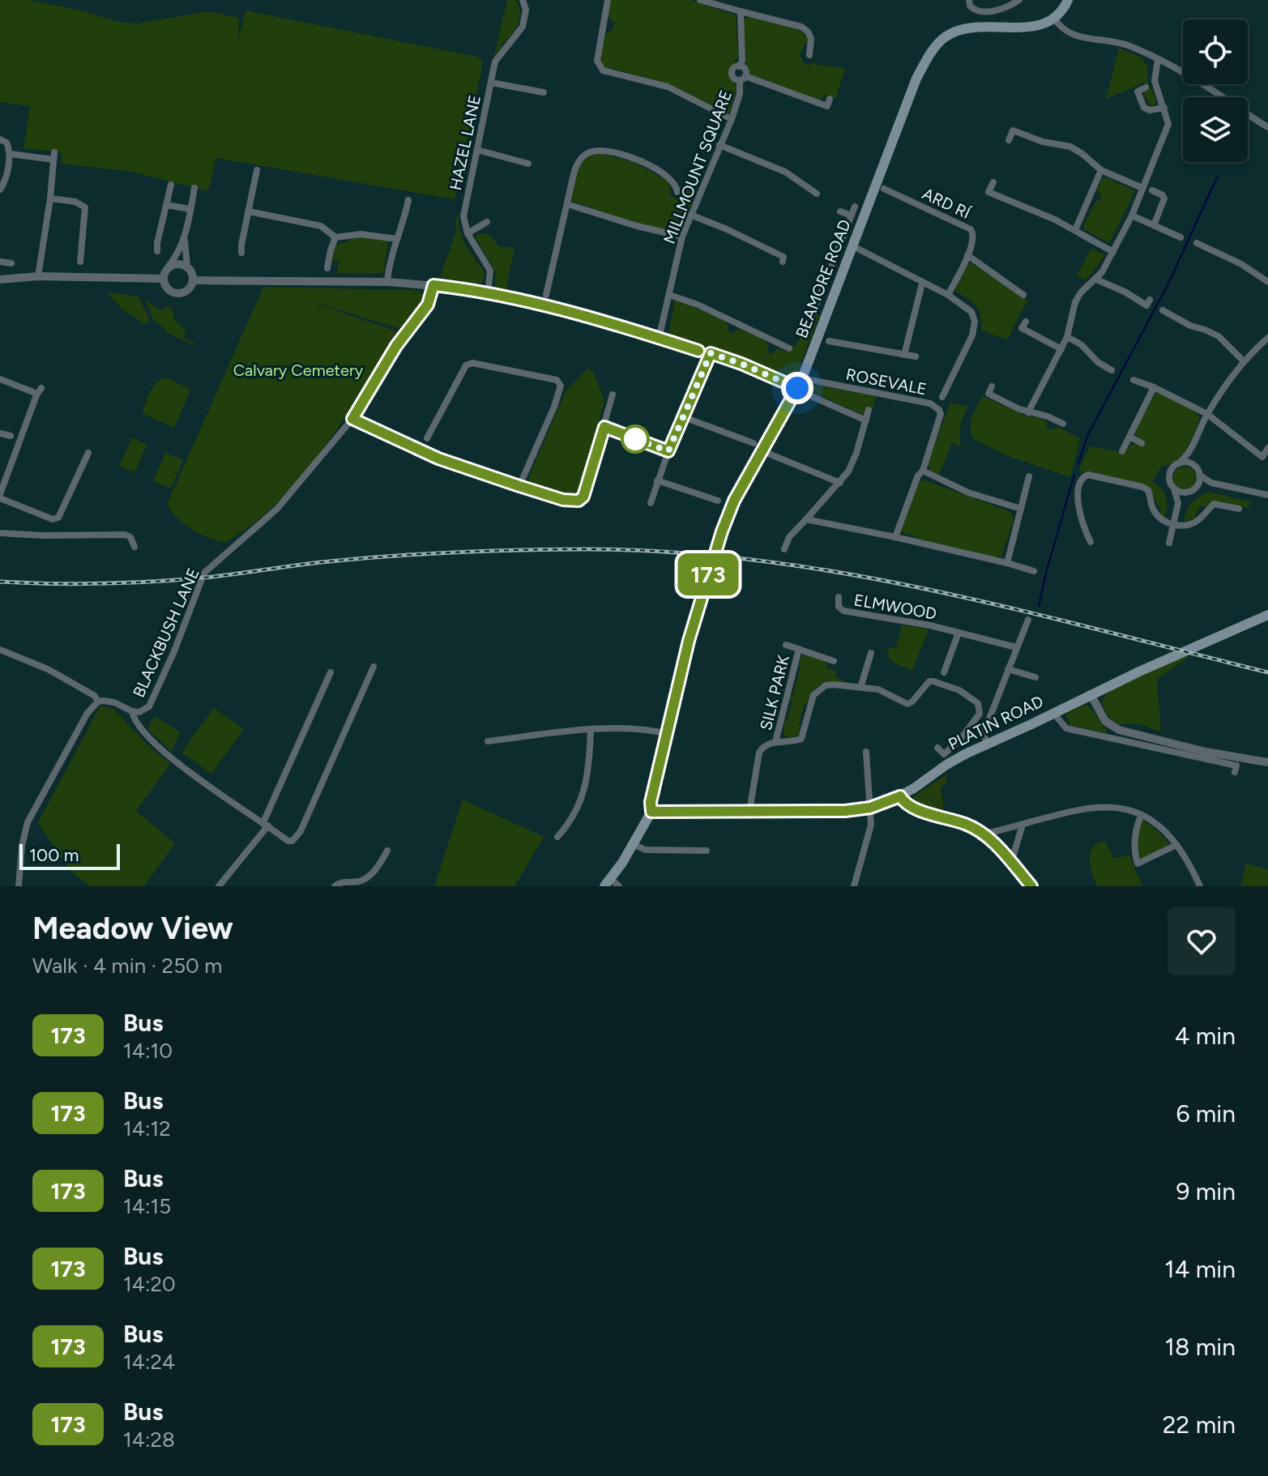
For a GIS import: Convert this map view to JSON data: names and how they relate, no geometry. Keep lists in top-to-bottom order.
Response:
{
  "streets": {
    "main road": ["BEAMORE ROAD", "PLATIN ROAD"],
    "street": [
      "HAZEL LANE",
      "MILLMOUNT SQUARE",
      "ARD RÍ",
      "ROSEVALE",
      "ELMWOOD",
      "BLACKBUSH LANE",
      "SILK PARK"
    ]
  },
  "crossings": [
    ["BEAMORE ROAD", "ROSEVALE"],
    ["BEAMORE ROAD", "PLATIN ROAD"],
    ["SILK PARK", "PLATIN ROAD"]
  ],
  "parks": ["Calvary Cemetery"],
  "lines": ["bus line 173"],
  "scale_bar": "100 m",
  "page": {
    "on_map": "173",
    "scale": "100 m",
    "heading": ["Meadow View", "Walk · 4 min · 250 m"],
    "list": [
      {
        "mark": "173",
        "name": "Bus",
        "note": "14:10",
        "value": "4 min"
      },
      {
        "mark": "173",
        "name": "Bus",
        "note": "14:12",
        "value": "6 min"
      },
      {
        "mark": "173",
        "name": "Bus",
        "note": "14:15",
        "value": "9 min"
      },
      {
        "mark": "173",
        "name": "Bus",
        "note": "14:20",
        "value": "14 min"
      },
      {
        "mark": "173",
        "name": "Bus",
        "note": "14:24",
        "value": "18 min"
      },
      {
        "mark": "173",
        "name": "Bus",
        "note": "14:28",
        "value": "22 min"
      }
    ]
  }
}
